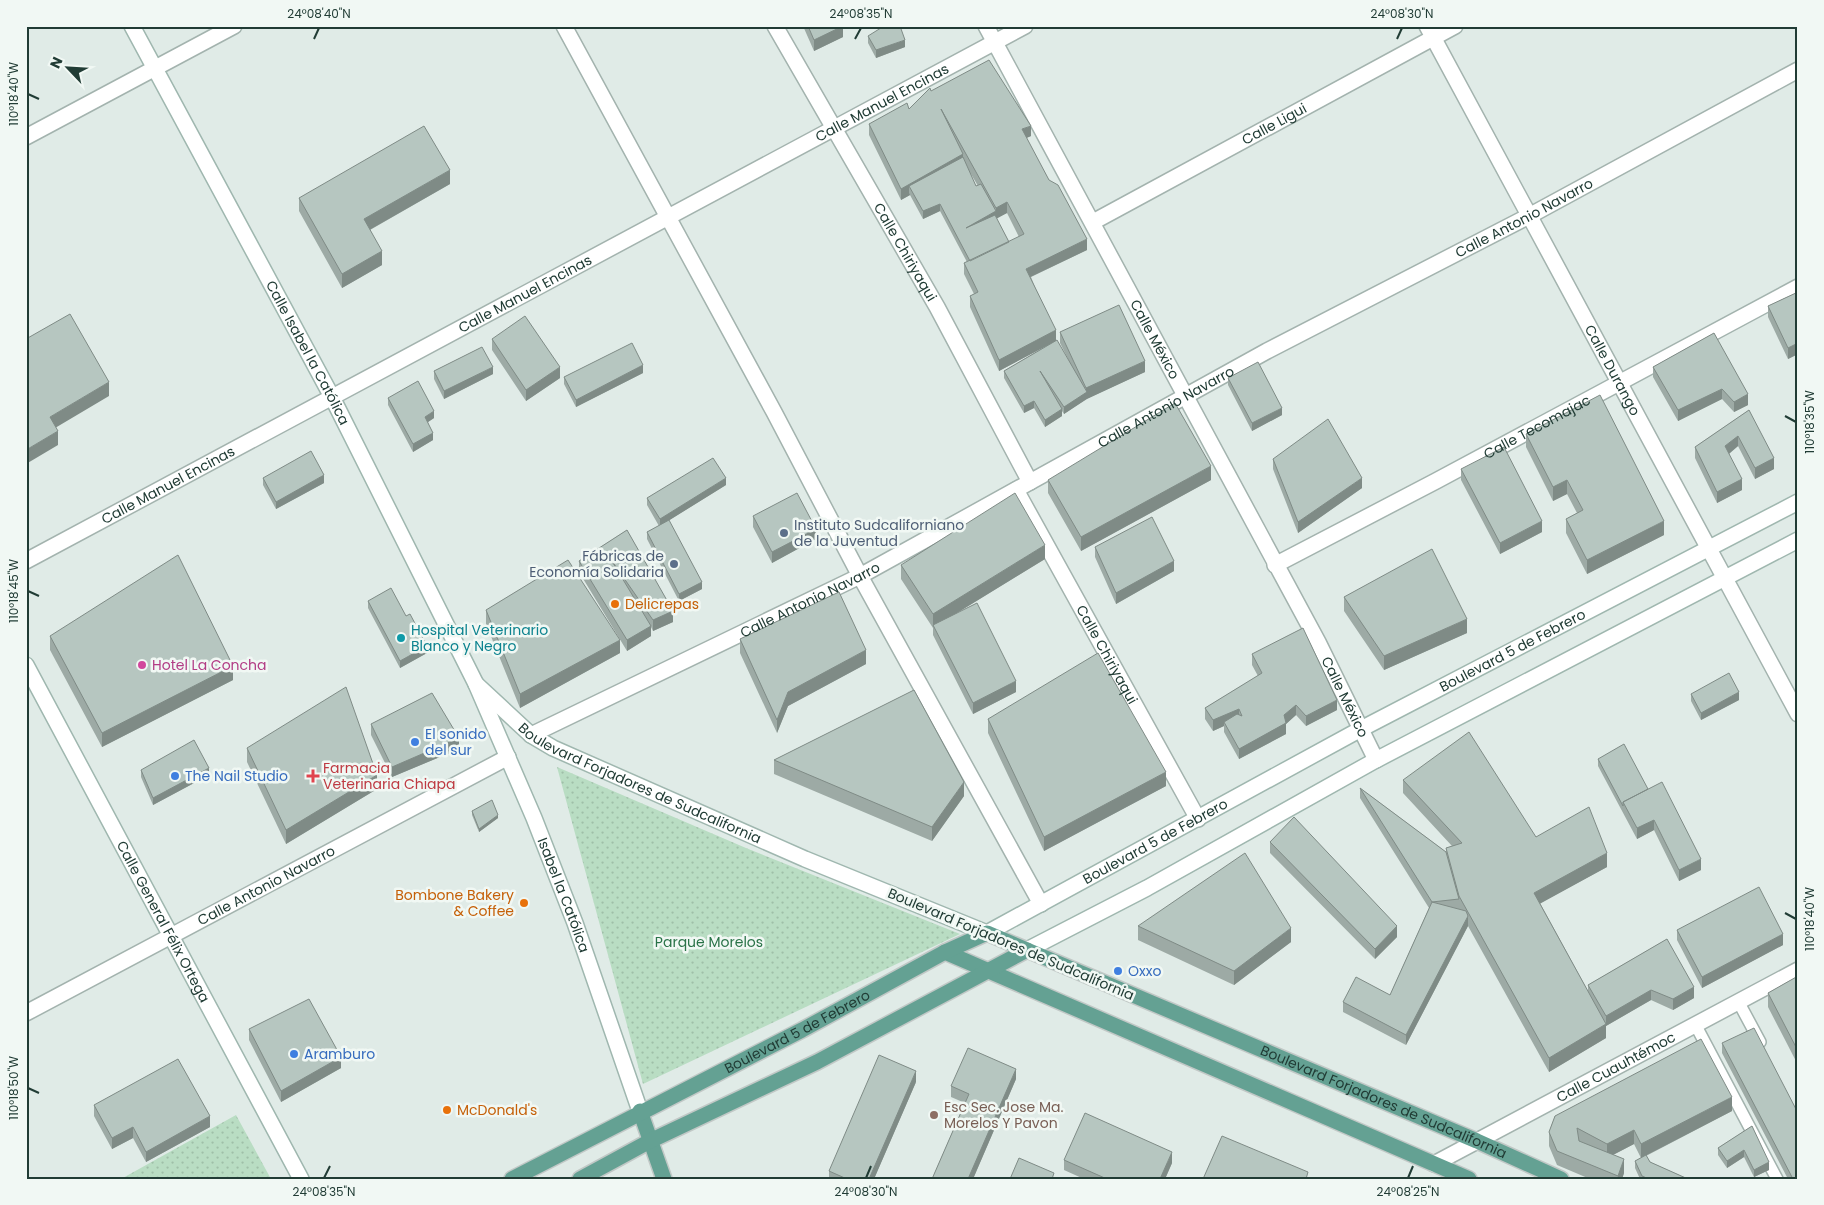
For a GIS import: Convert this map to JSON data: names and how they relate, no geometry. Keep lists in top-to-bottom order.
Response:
{
  "streets": {
    "main road": ["Boulevard 5 de Febrero", "Boulevard Forjadores de Sudcalifornia"],
    "street": [
      "Calle Manuel Encinas",
      "Calle Ligui",
      "Calle Antonio Navarro",
      "Calle Chiriyaqui",
      "Calle México",
      "Calle Isabel la Católica",
      "Calle Durango",
      "Calle Tecomajac",
      "Isabel la Católica",
      "Calle General Félix Ortega",
      "Calle Cuauhtémoc"
    ]
  },
  "crossings": [
    ["Calle Manuel Encinas", "Calle Chiriyaqui"],
    ["Calle Manuel Encinas", "Calle México"],
    ["Calle Manuel Encinas", "Calle Isabel la Católica"],
    ["Calle Ligui", "Calle México"],
    ["Calle Ligui", "Calle Durango"],
    ["Calle Antonio Navarro", "Calle Chiriyaqui"],
    ["Calle Antonio Navarro", "Calle México"],
    ["Calle Antonio Navarro", "Calle Durango"],
    ["Calle Antonio Navarro", "Boulevard Forjadores de Sudcalifornia"],
    ["Calle Antonio Navarro", "Isabel la Católica"],
    ["Calle Antonio Navarro", "Calle General Félix Ortega"],
    ["Calle Chiriyaqui", "Boulevard 5 de Febrero"],
    ["Calle México", "Calle Tecomajac"],
    ["Calle México", "Boulevard 5 de Febrero"],
    ["Calle Isabel la Católica", "Boulevard Forjadores de Sudcalifornia"],
    ["Calle Isabel la Católica", "Isabel la Católica"],
    ["Calle Durango", "Calle Tecomajac"],
    ["Calle Durango", "Boulevard 5 de Febrero"],
    ["Boulevard 5 de Febrero", "Boulevard Forjadores de Sudcalifornia"],
    ["Boulevard 5 de Febrero", "Isabel la Católica"],
    ["Boulevard Forjadores de Sudcalifornia", "Isabel la Católica"],
    ["Boulevard Forjadores de Sudcalifornia", "Calle Cuauhtémoc"]
  ],
  "parks": ["Parque Morelos"],
  "places": {
    "other": [
      "Instituto Sudcaliforniano de la Juventud",
      "Fábricas de Economía Solidaria",
      "Delicrepas",
      "Hospital Veterinario Blanco y Negro",
      "Hotel La Concha",
      "El sonido del sur",
      "The Nail Studio",
      "Bombone Bakery & Coffee",
      "Oxxo",
      "Aramburo",
      "McDonald's",
      "Esc Sec. Jose Ma. Morelos Y Pavon"
    ],
    "health": ["Farmacia Veterinaria Chiapa"]
  },
  "north": "top left",
  "coordinates": [
    "24°08'40\"N",
    "24°08'35\"N",
    "24°08'30\"N",
    "110°18'40\"W",
    "110°18'35\"W",
    "110°18'45\"W",
    "110°18'50\"W",
    "24°08'25\"N"
  ]
}
